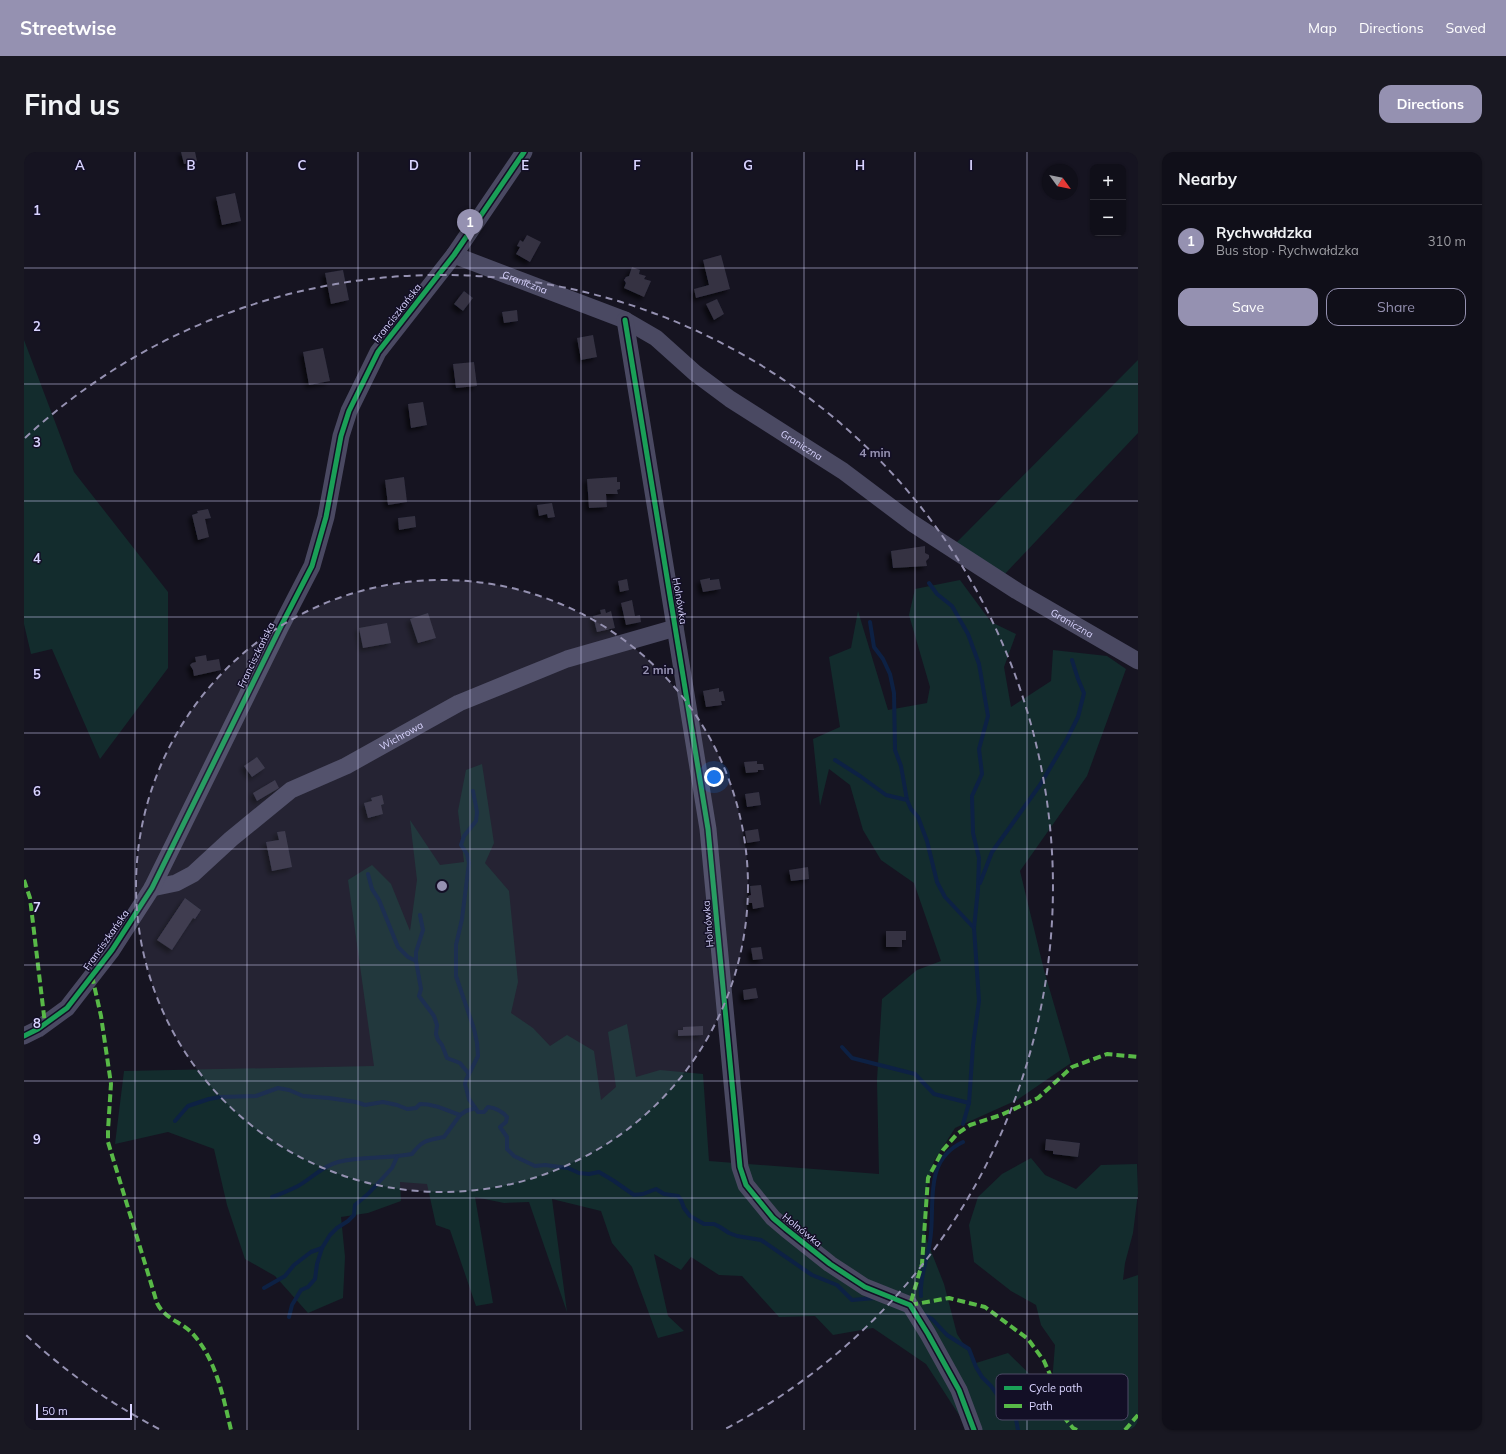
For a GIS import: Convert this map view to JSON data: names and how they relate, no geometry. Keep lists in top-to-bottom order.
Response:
{
  "streets": {
    "street": [
      "Graniczna",
      "Franciszkańska",
      "Holnówka",
      "Wichrowa"
    ]
  },
  "crossings": [
    ["Graniczna", "Franciszkańska"],
    ["Graniczna", "Holnówka"],
    ["Franciszkańska", "Wichrowa"],
    ["Holnówka", "Wichrowa"]
  ],
  "legend": ["Cycle path", "Path"],
  "scale_bar": "50 m",
  "north": "bottom right",
  "page": {
    "header": "Streetwise",
    "nav": ["Map", "Directions", "Saved"],
    "buttons": [
      "Directions",
      ["Save", "Share"]
    ],
    "title": "Find us",
    "heading": "Nearby",
    "map_buttons": ["+", "−"],
    "list": [
      {
        "mark": "1",
        "name": "Rychwałdzka",
        "note": "Bus stop · Rychwałdzka",
        "value": "310 m"
      }
    ],
    "pins": "1",
    "scale": "50 m"
  },
  "grid": {
    "columns": [
      "A",
      "B",
      "C",
      "D",
      "E",
      "F",
      "G",
      "H",
      "I"
    ],
    "rows": [
      "1",
      "2",
      "3",
      "4",
      "5",
      "6",
      "7",
      "8",
      "9"
    ]
  },
  "rings": ["4 min", "2 min"]
}
